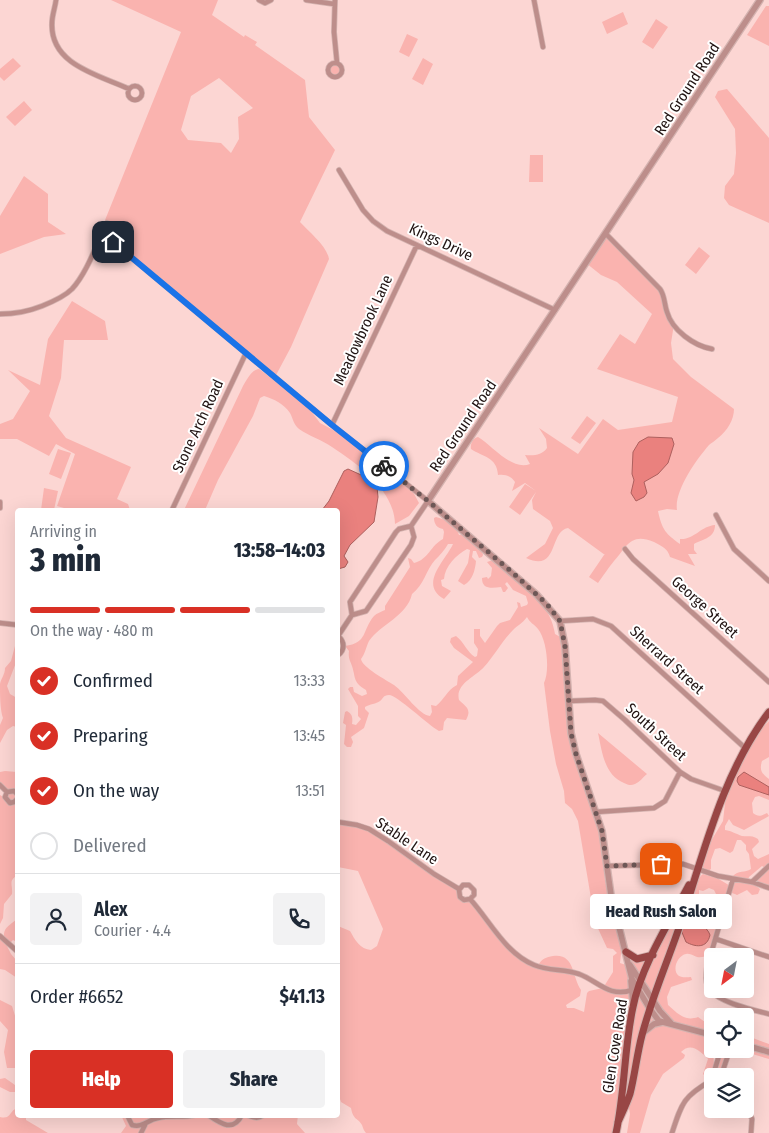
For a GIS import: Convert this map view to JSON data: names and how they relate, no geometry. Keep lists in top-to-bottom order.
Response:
{
  "streets": {
    "main road": ["Glen Cove Road"],
    "street": [
      "Red Ground Road",
      "Kings Drive",
      "Meadowbrook Lane",
      "Stone Arch Road",
      "George Street",
      "Sherrard Street",
      "South Street",
      "Stable Lane"
    ]
  },
  "crossings": [
    ["Red Ground Road", "Kings Drive"],
    ["Kings Drive", "Meadowbrook Lane"],
    ["Sherrard Street", "Glen Cove Road"],
    ["South Street", "Glen Cove Road"],
    ["Stable Lane", "Glen Cove Road"]
  ],
  "places": ["Head Rush Salon"],
  "north": "bottom left",
  "page": {
    "heading": ["3 min", "Arriving in", "13:58–14:03"],
    "panel": [
      "Alex",
      "Courier · 4.4",
      "Order #6652",
      "$41.13"
    ],
    "bar": "On the way · 480 m",
    "list": [
      ["Confirmed", "13:33"],
      ["Preparing", "13:45"],
      ["On the way", "13:51"],
      "Delivered"
    ],
    "bubble": "Head Rush Salon",
    "buttons": ["Help", "Share"]
  }
}
